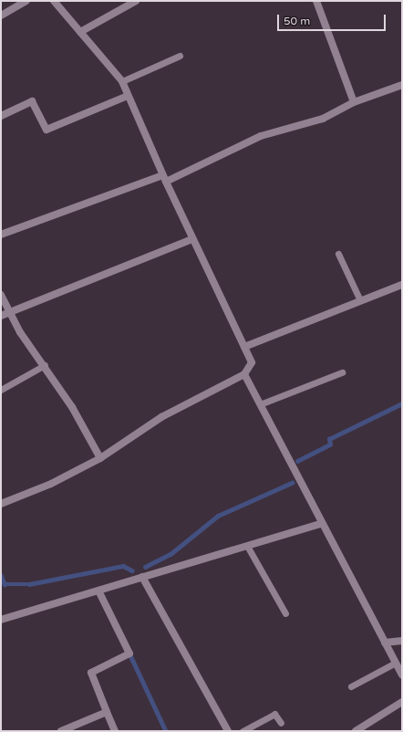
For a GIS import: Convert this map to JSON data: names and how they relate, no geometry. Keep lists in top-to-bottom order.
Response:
{
  "scale_bar": "50 m"
}
